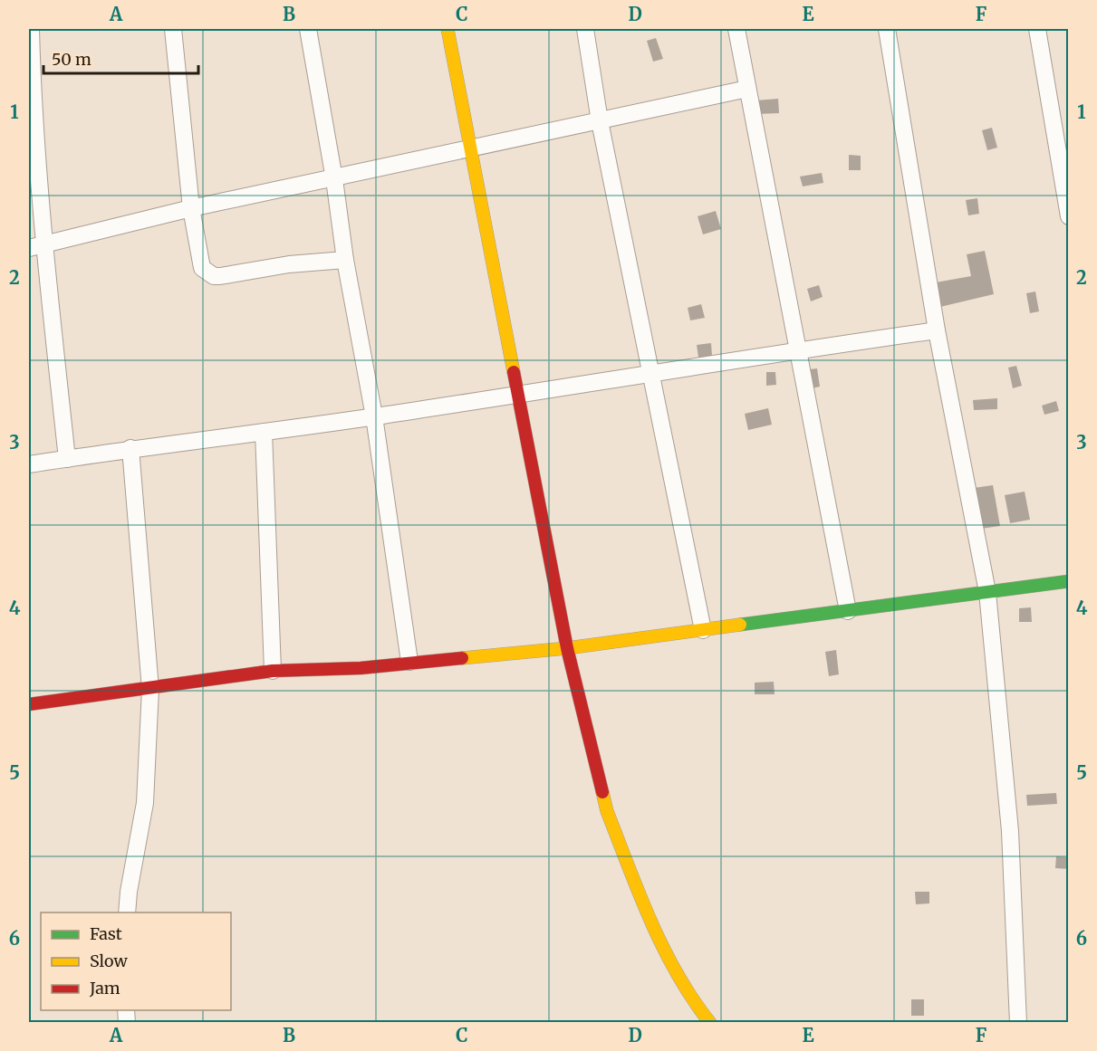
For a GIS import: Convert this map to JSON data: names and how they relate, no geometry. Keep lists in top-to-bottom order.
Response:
{
  "legend": ["Fast", "Slow", "Jam"],
  "scale_bar": "50 m",
  "grid": {
    "columns": [
      "A",
      "B",
      "C",
      "D",
      "E",
      "F"
    ],
    "rows": [
      "1",
      "2",
      "3",
      "4",
      "5",
      "6"
    ]
  }
}
